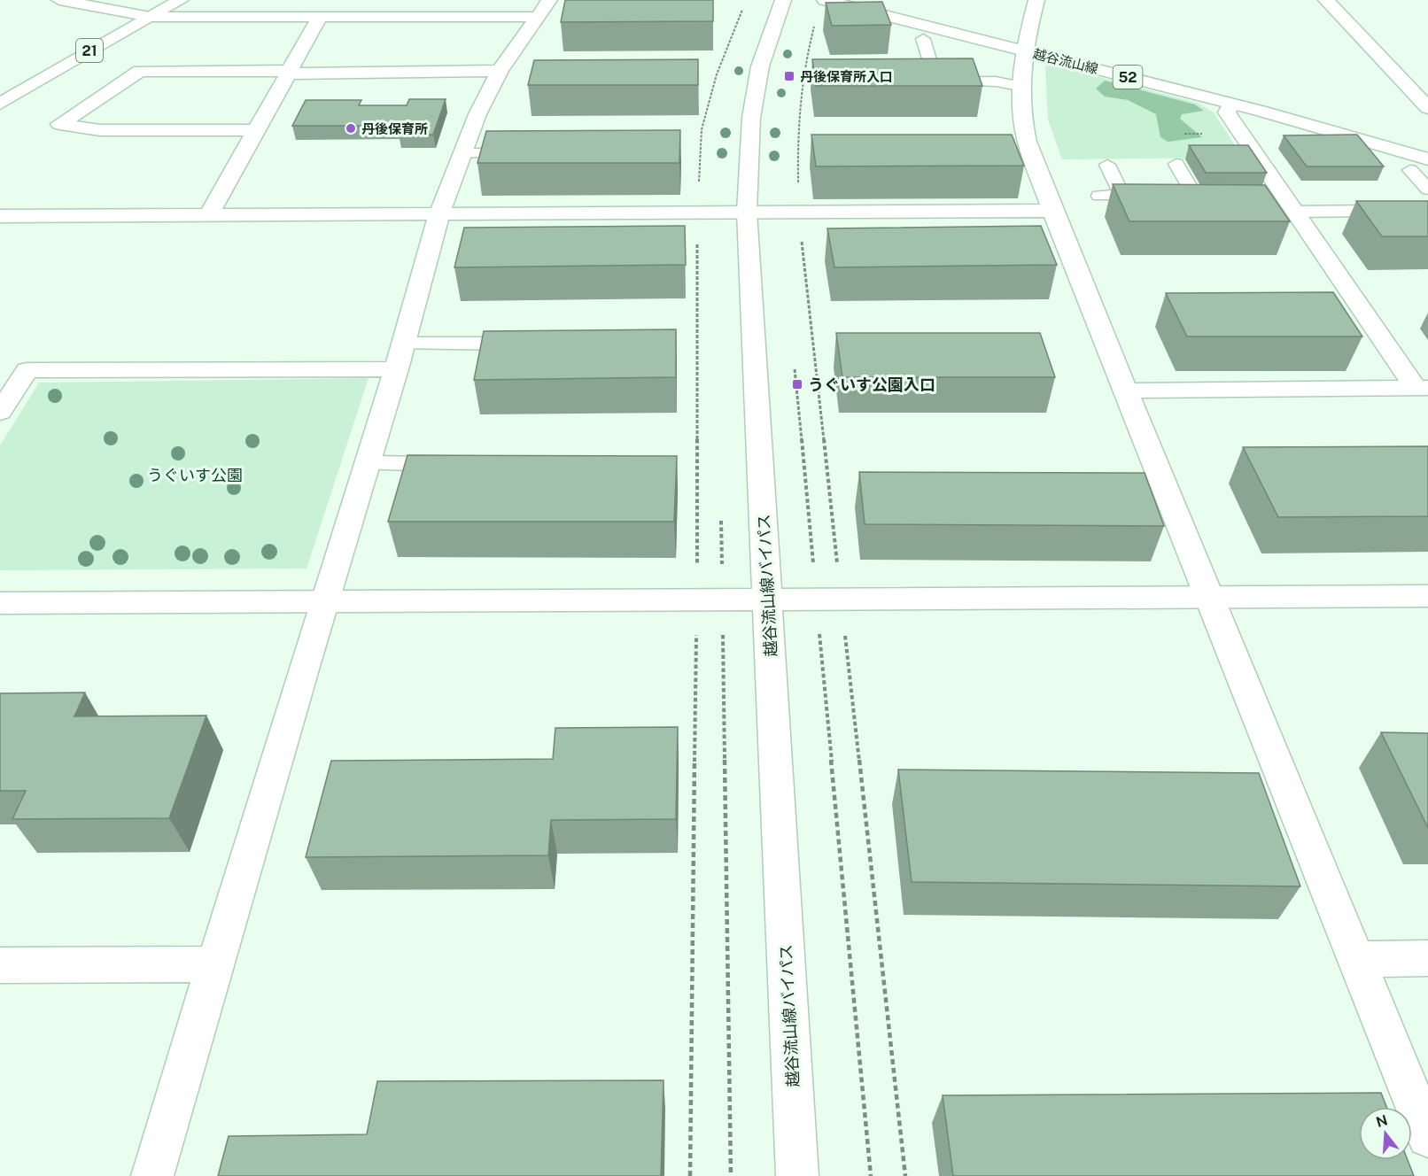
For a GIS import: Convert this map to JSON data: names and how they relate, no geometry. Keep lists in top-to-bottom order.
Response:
{
  "streets": {
    "street": [
      "21",
      "越谷流山線",
      "52",
      "越谷流山線バイパス"
    ]
  },
  "parks": ["うぐいす公園"],
  "places": {
    "transit": ["丹後保育所入口", "うぐいす公園入口"],
    "other": ["丹後保育所"]
  },
  "north": "top"
}
